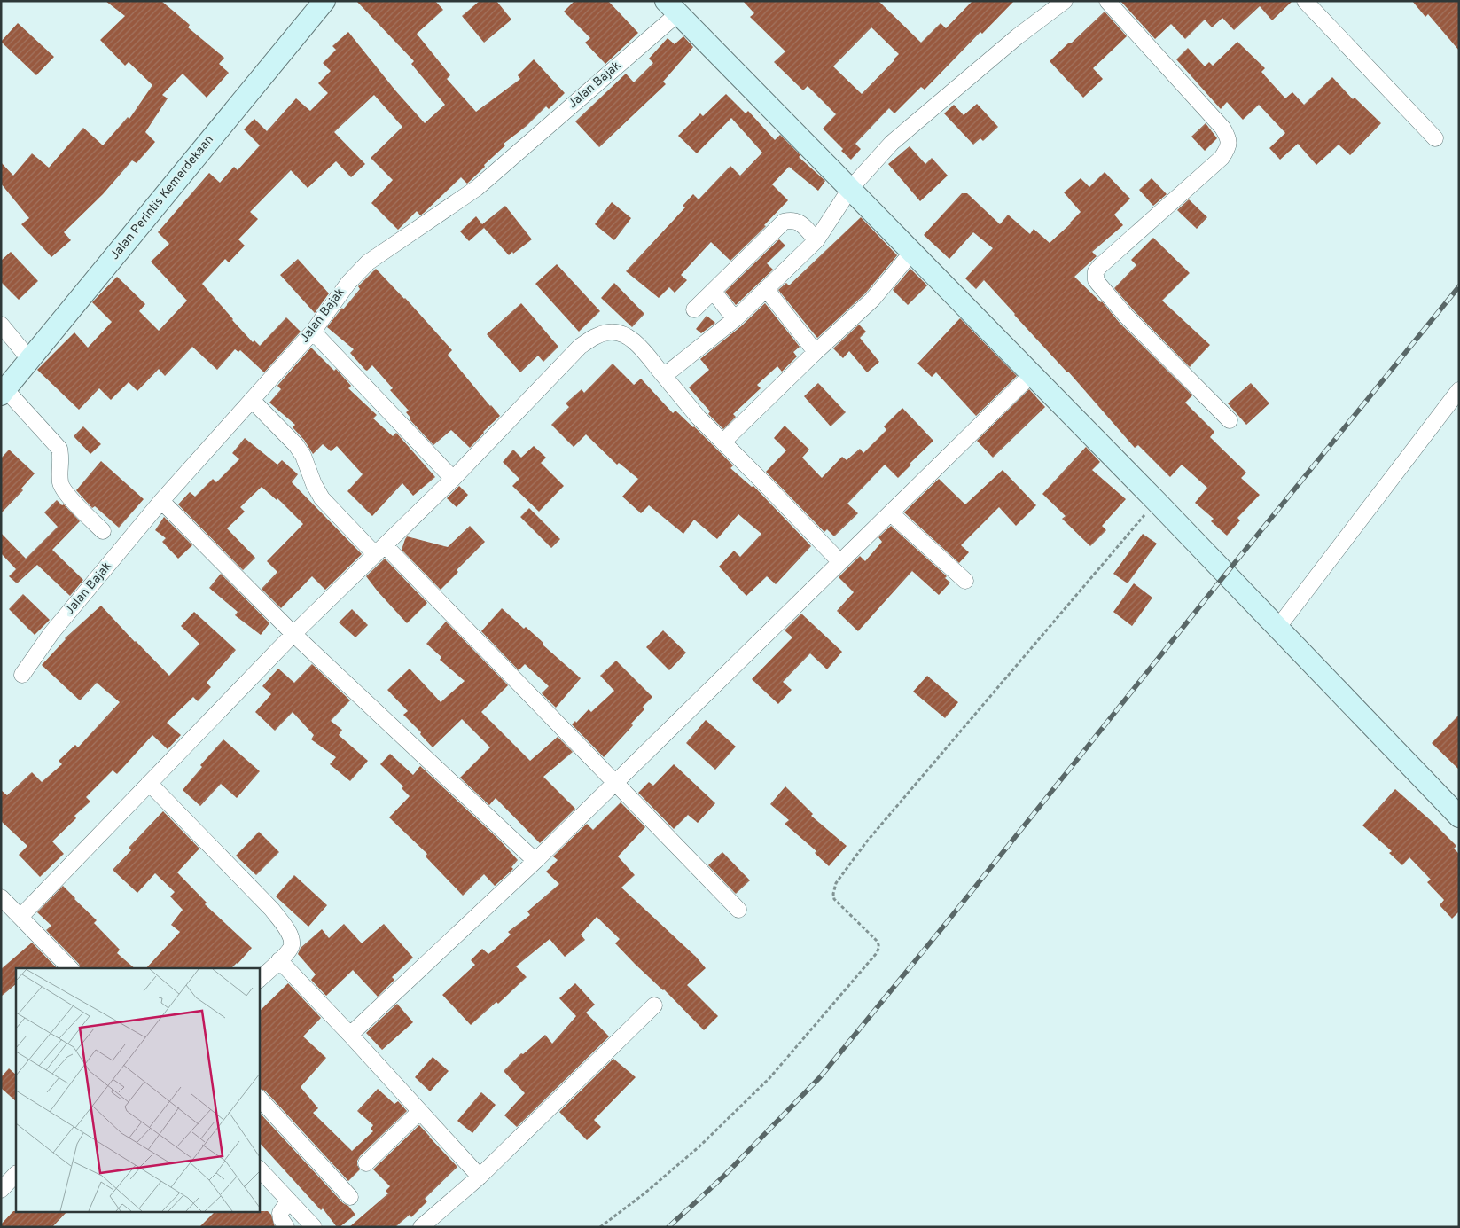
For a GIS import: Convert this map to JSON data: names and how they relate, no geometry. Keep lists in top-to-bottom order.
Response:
{
  "streets": {
    "street": ["Jalan Bajak", "Jalan Perintis Kemerdekaan"]
  }
}
